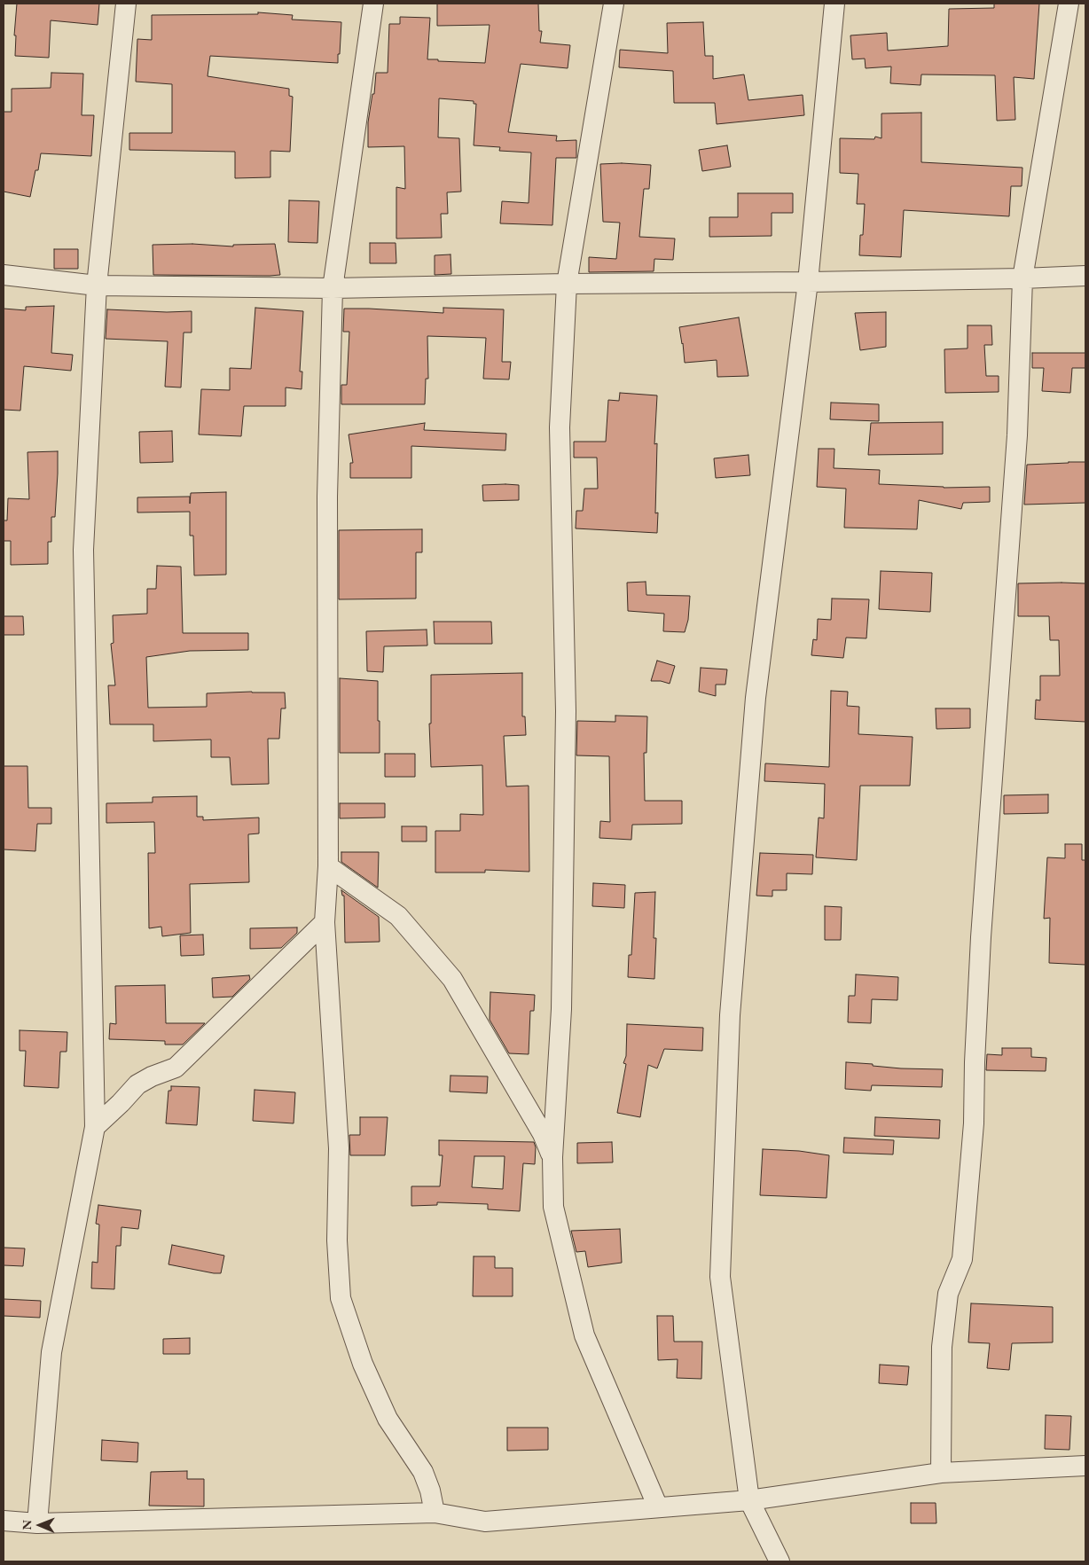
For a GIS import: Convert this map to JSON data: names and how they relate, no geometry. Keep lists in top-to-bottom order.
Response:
{
  "north": "left"
}
